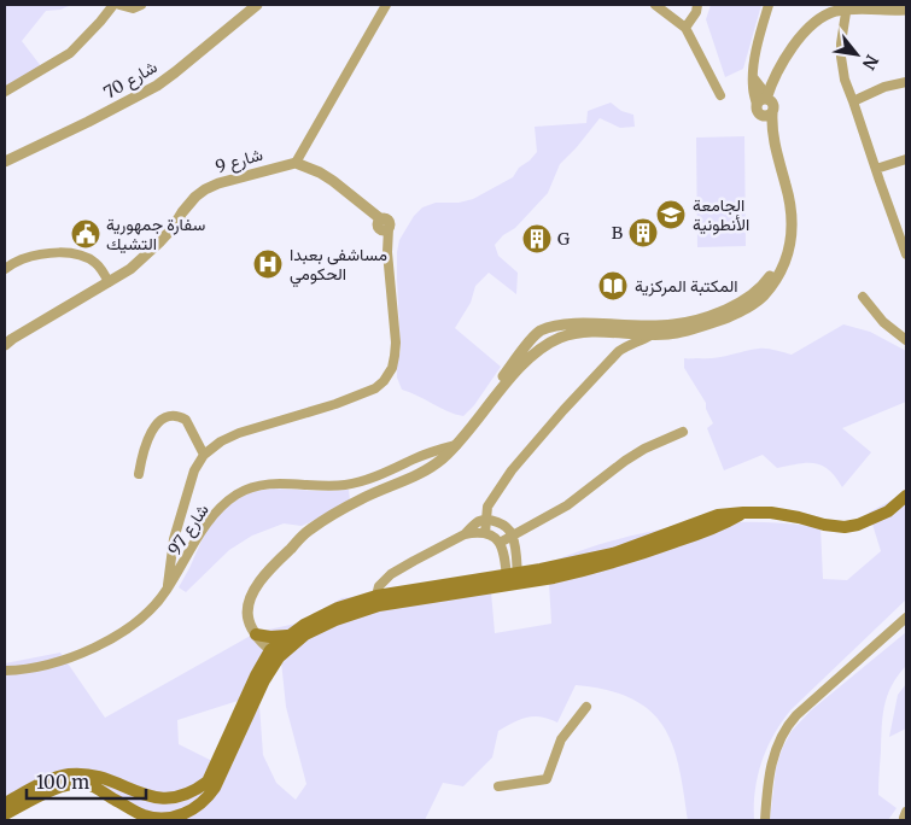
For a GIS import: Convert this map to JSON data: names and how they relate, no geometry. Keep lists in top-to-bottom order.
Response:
{
  "streets": {
    "street": ["شارع 70", "شارع 9", "شارع 97"]
  },
  "places": {
    "school or university": ["الجامعة الأنطونية"],
    "building": ["B", "G"],
    "public building": ["سفارة جمهورية التشيك"],
    "hospital": ["مساشفى بعبدا الحكومي"],
    "library": ["المكتبة المركزية"]
  },
  "scale_bar": "100 m",
  "north": "bottom right"
}
